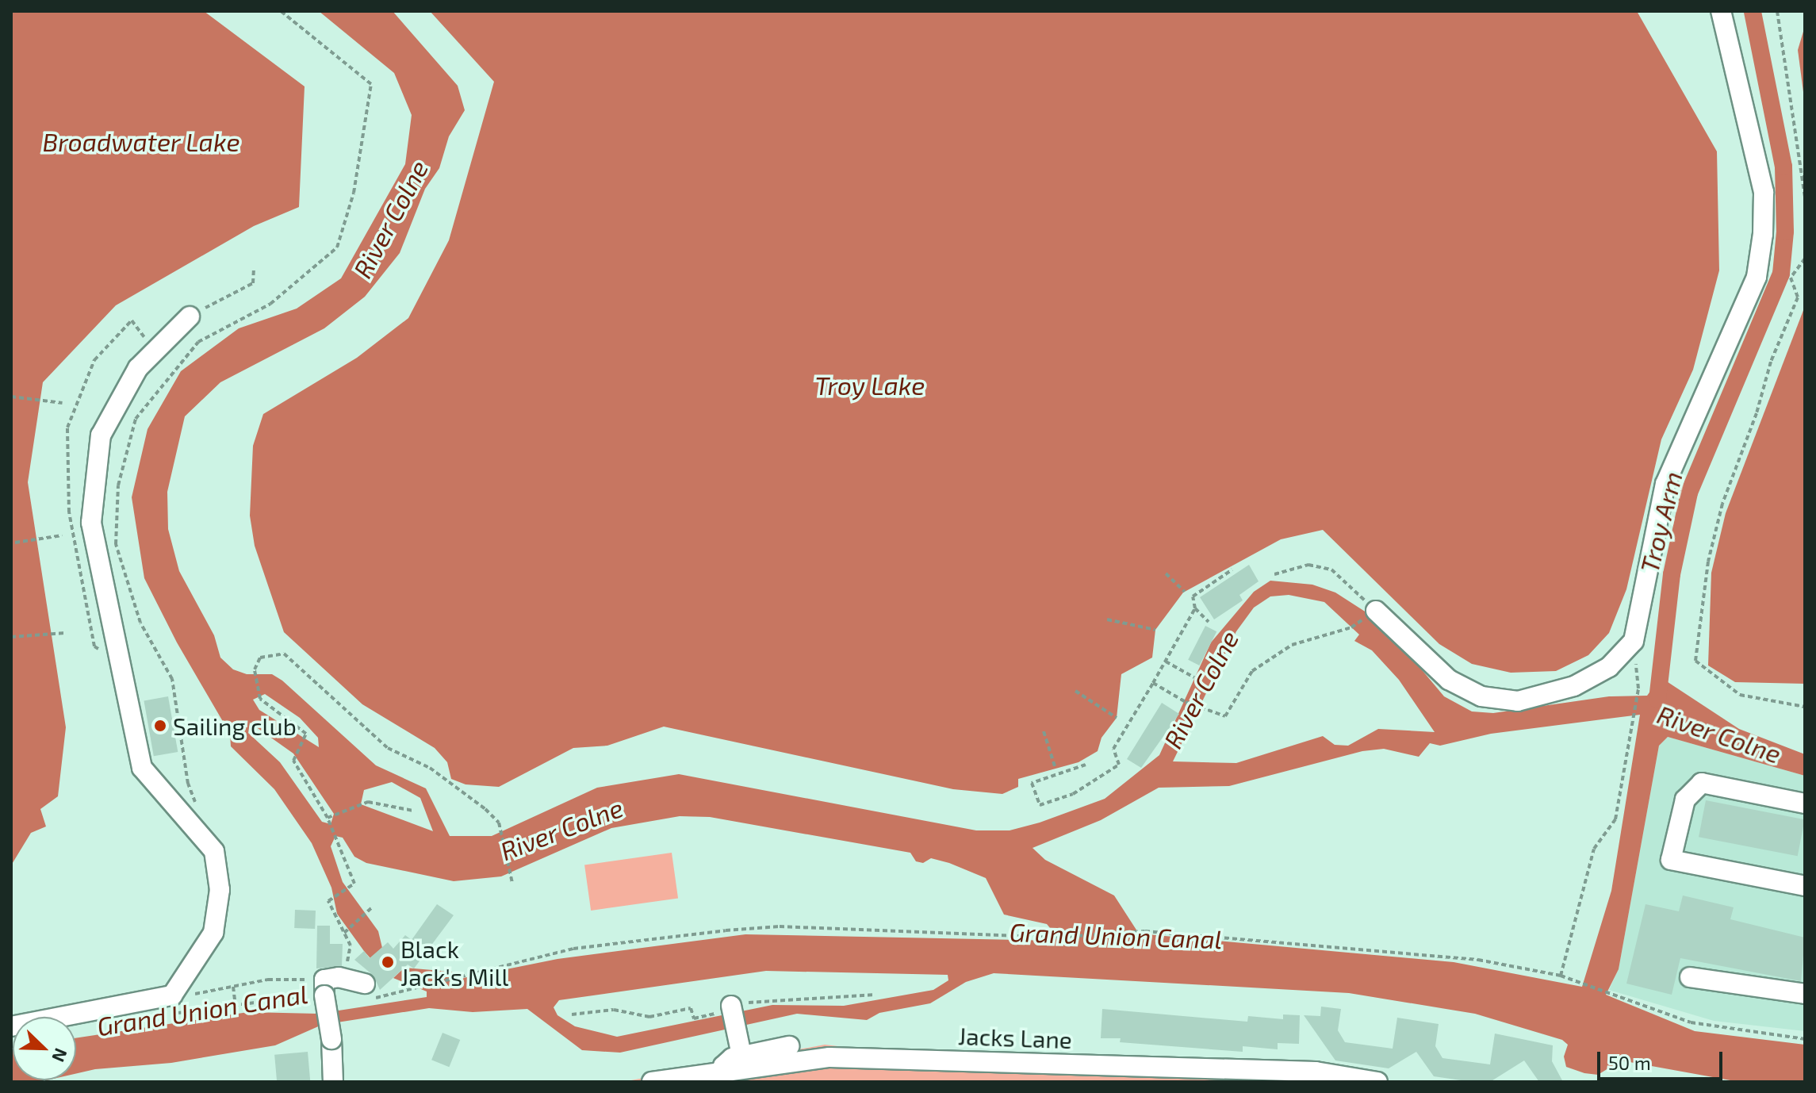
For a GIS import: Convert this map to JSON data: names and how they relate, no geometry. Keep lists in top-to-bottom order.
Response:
{
  "streets": {
    "street": ["Jacks Lane"]
  },
  "water": [
    "Broadwater Lake",
    "River Colne",
    "Troy Lake",
    "Troy Arm",
    "Grand Union Canal"
  ],
  "places": ["Sailing club", "Black Jack's Mill"],
  "scale_bar": "50 m",
  "north": "bottom right"
}
